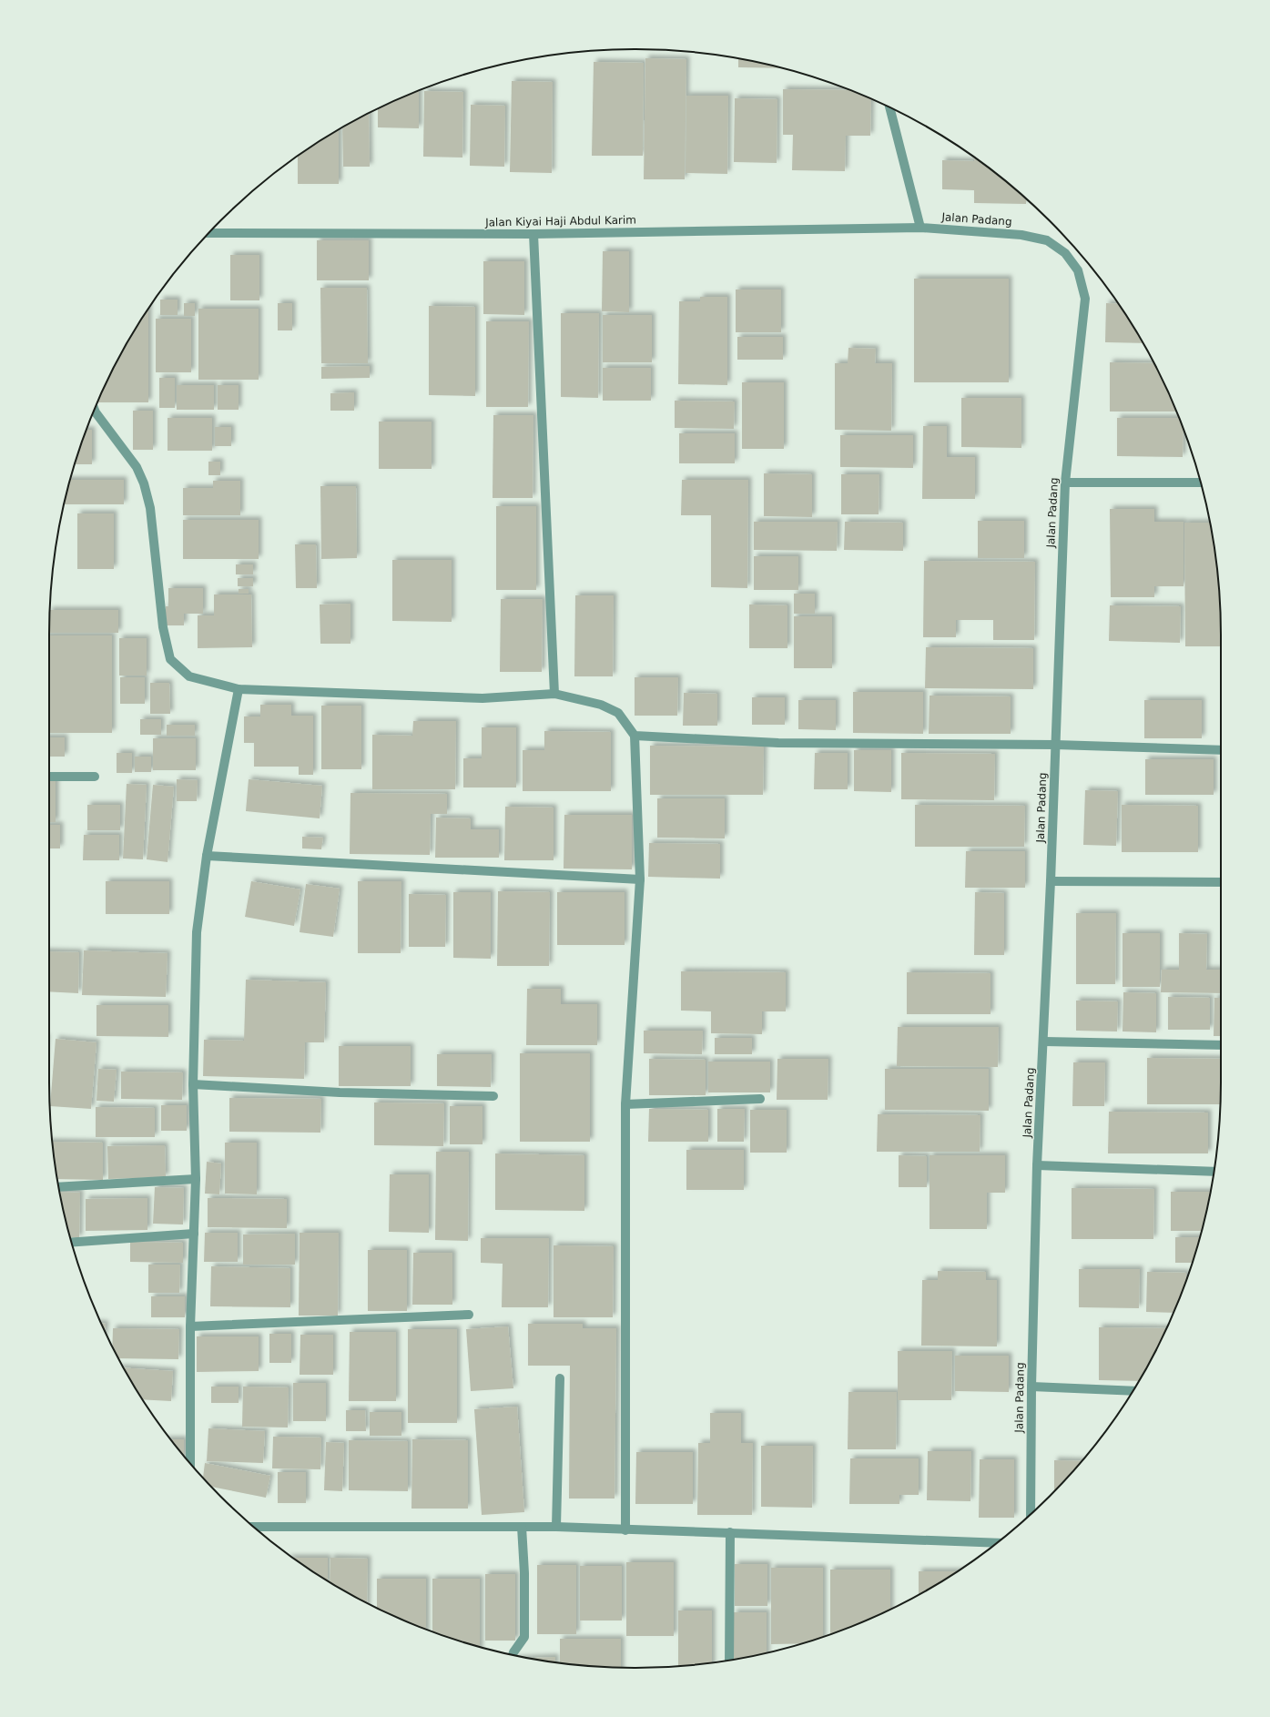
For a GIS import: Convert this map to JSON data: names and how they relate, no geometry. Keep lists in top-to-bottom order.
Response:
{
  "streets": {
    "street": ["Jalan Padang", "Jalan Kiyai Haji Abdul Karim"]
  },
  "crossings": [
    ["Jalan Padang", "Jalan Kiyai Haji Abdul Karim"]
  ]
}
